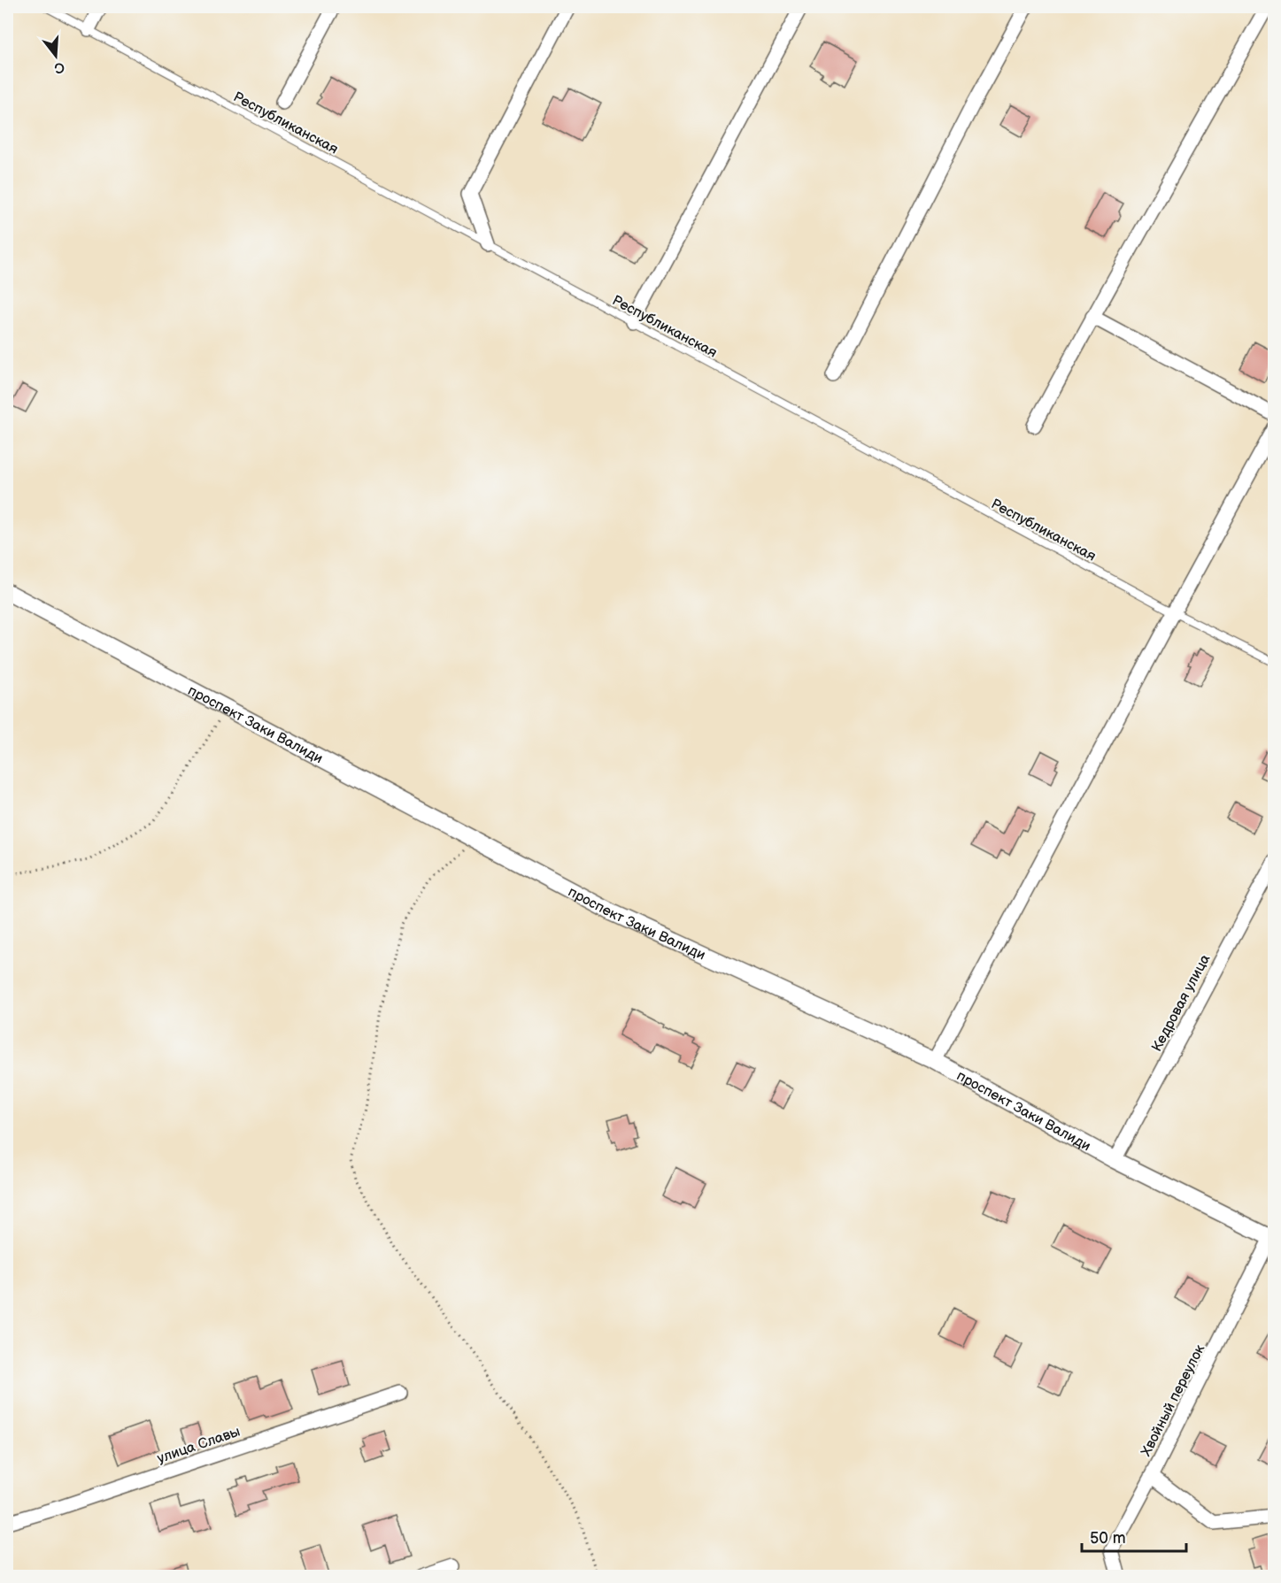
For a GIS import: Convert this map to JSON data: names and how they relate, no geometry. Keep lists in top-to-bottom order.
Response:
{
  "streets": {
    "street": [
      "проспект Заки Валиди",
      "Кедровая улица",
      "Хвойный переулок",
      "улица Славы"
    ],
    "lane": ["Республиканская"]
  },
  "crossings": [
    ["проспект Заки Валиди", "Кедровая улица"],
    ["проспект Заки Валиди", "Хвойный переулок"]
  ],
  "scale_bar": "50 m",
  "north": "bottom"
}
